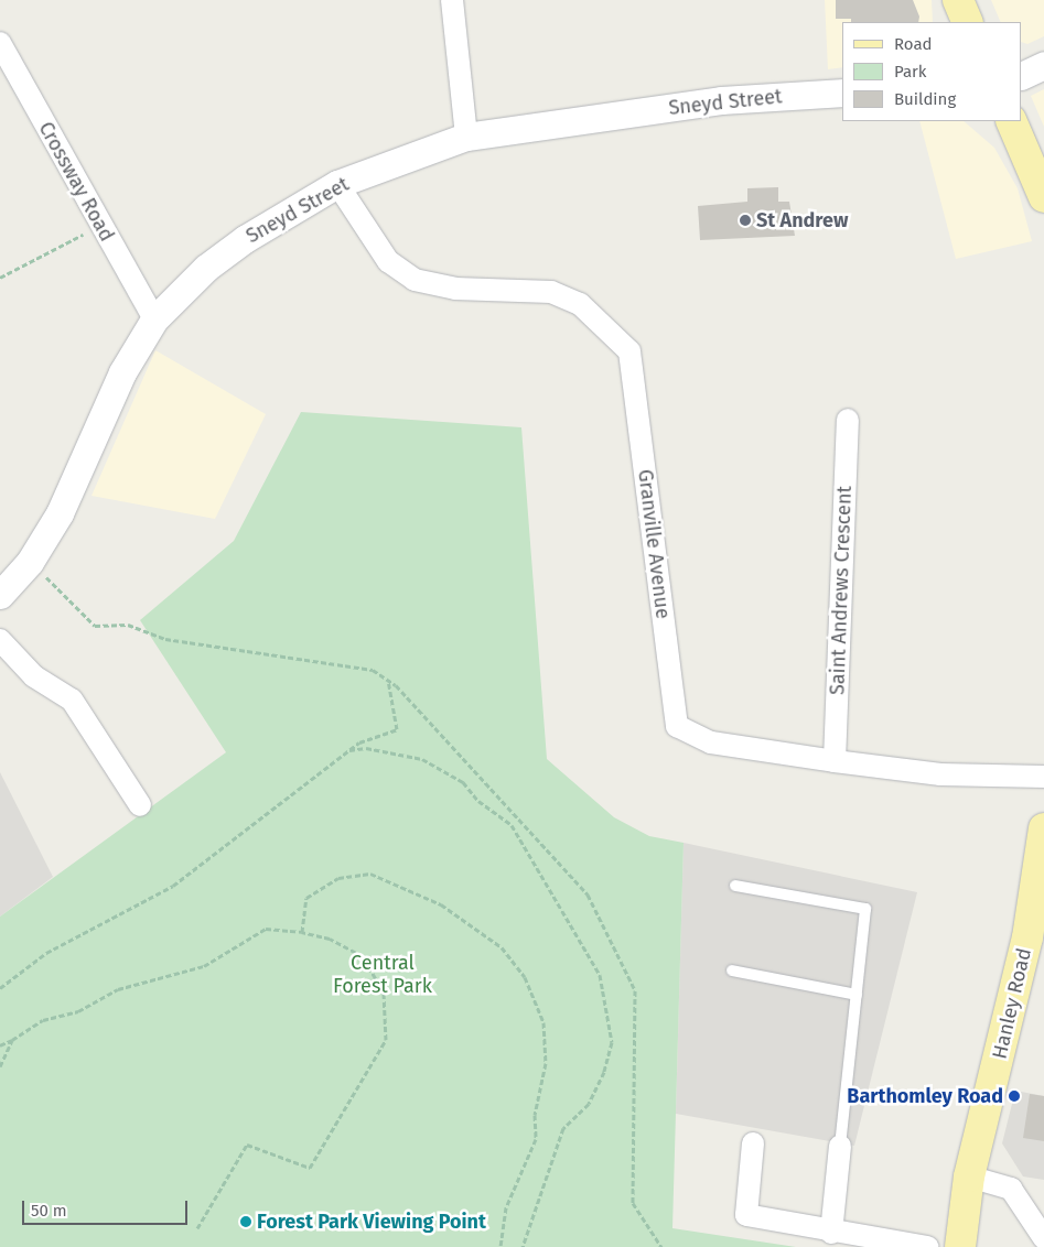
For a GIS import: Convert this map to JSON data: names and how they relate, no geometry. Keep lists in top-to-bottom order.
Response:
{
  "streets": {
    "main road": ["Hanley Road"],
    "street": [
      "Sneyd Street",
      "Crossway Road",
      "Granville Avenue",
      "Saint Andrews Crescent"
    ]
  },
  "crossings": [
    ["Sneyd Street", "Crossway Road"],
    ["Sneyd Street", "Granville Avenue"],
    ["Granville Avenue", "Saint Andrews Crescent"]
  ],
  "parks": ["Central Forest Park"],
  "places": ["St Andrew", "Barthomley Road", "Forest Park Viewing Point"],
  "legend": ["Road", "Park", "Building"],
  "scale_bar": "50 m"
}
